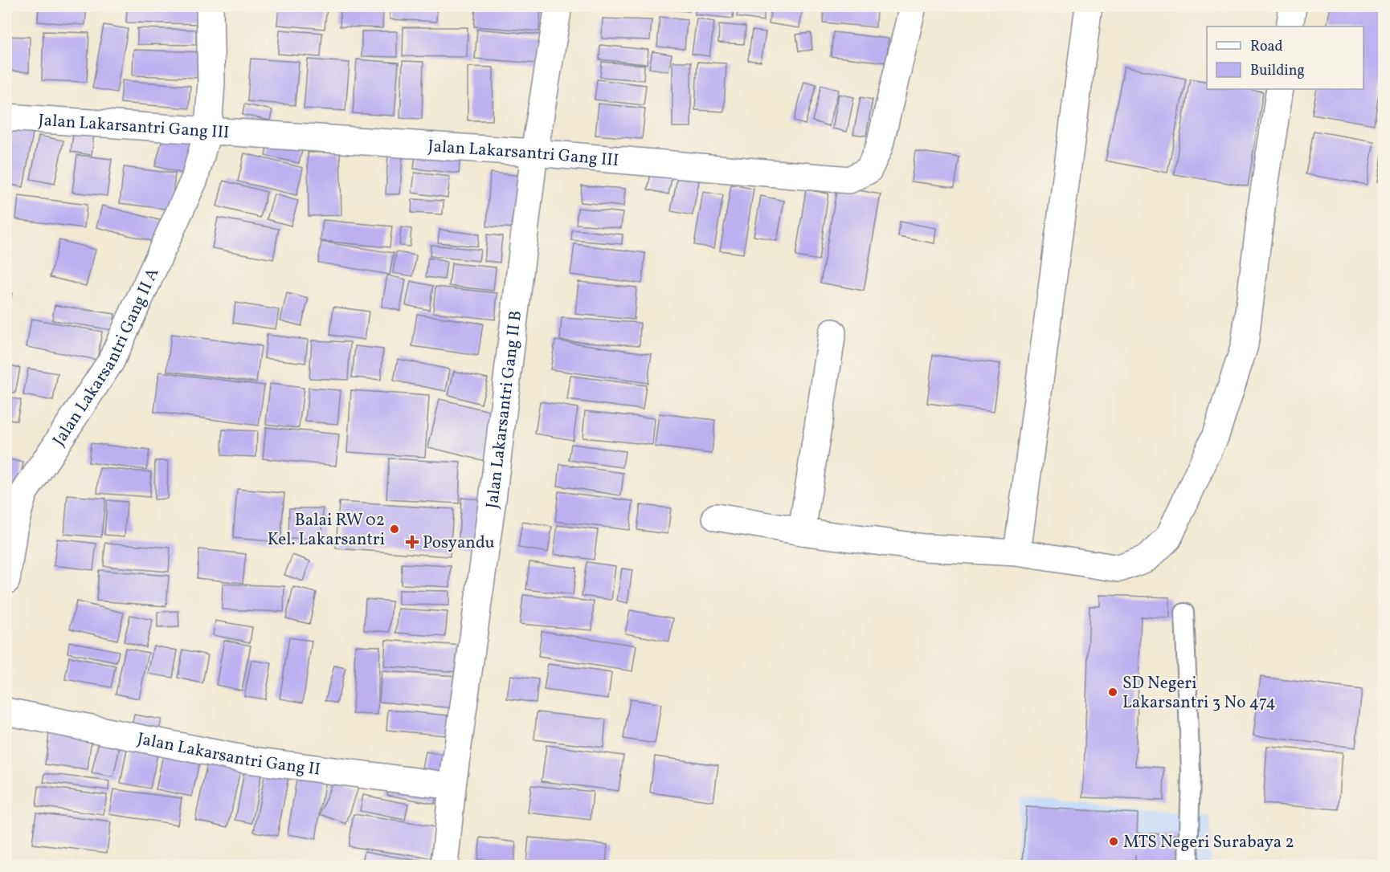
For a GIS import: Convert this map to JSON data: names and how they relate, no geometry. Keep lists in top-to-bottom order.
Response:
{
  "streets": {
    "street": [
      "Jalan Lakarsantri Gang III",
      "Jalan Lakarsantri Gang II A",
      "Jalan Lakarsantri Gang II B",
      "Jalan Lakarsantri Gang II"
    ]
  },
  "crossings": [
    ["Jalan Lakarsantri Gang III", "Jalan Lakarsantri Gang II A"],
    ["Jalan Lakarsantri Gang III", "Jalan Lakarsantri Gang II B"],
    ["Jalan Lakarsantri Gang II B", "Jalan Lakarsantri Gang II"]
  ],
  "places": {
    "other": ["Balai RW 02 Kel. Lakarsantri", "SD Negeri Lakarsantri 3 No 474", "MTS Negeri Surabaya 2"],
    "health": ["Posyandu"]
  },
  "legend": ["Road", "Building"]
}
